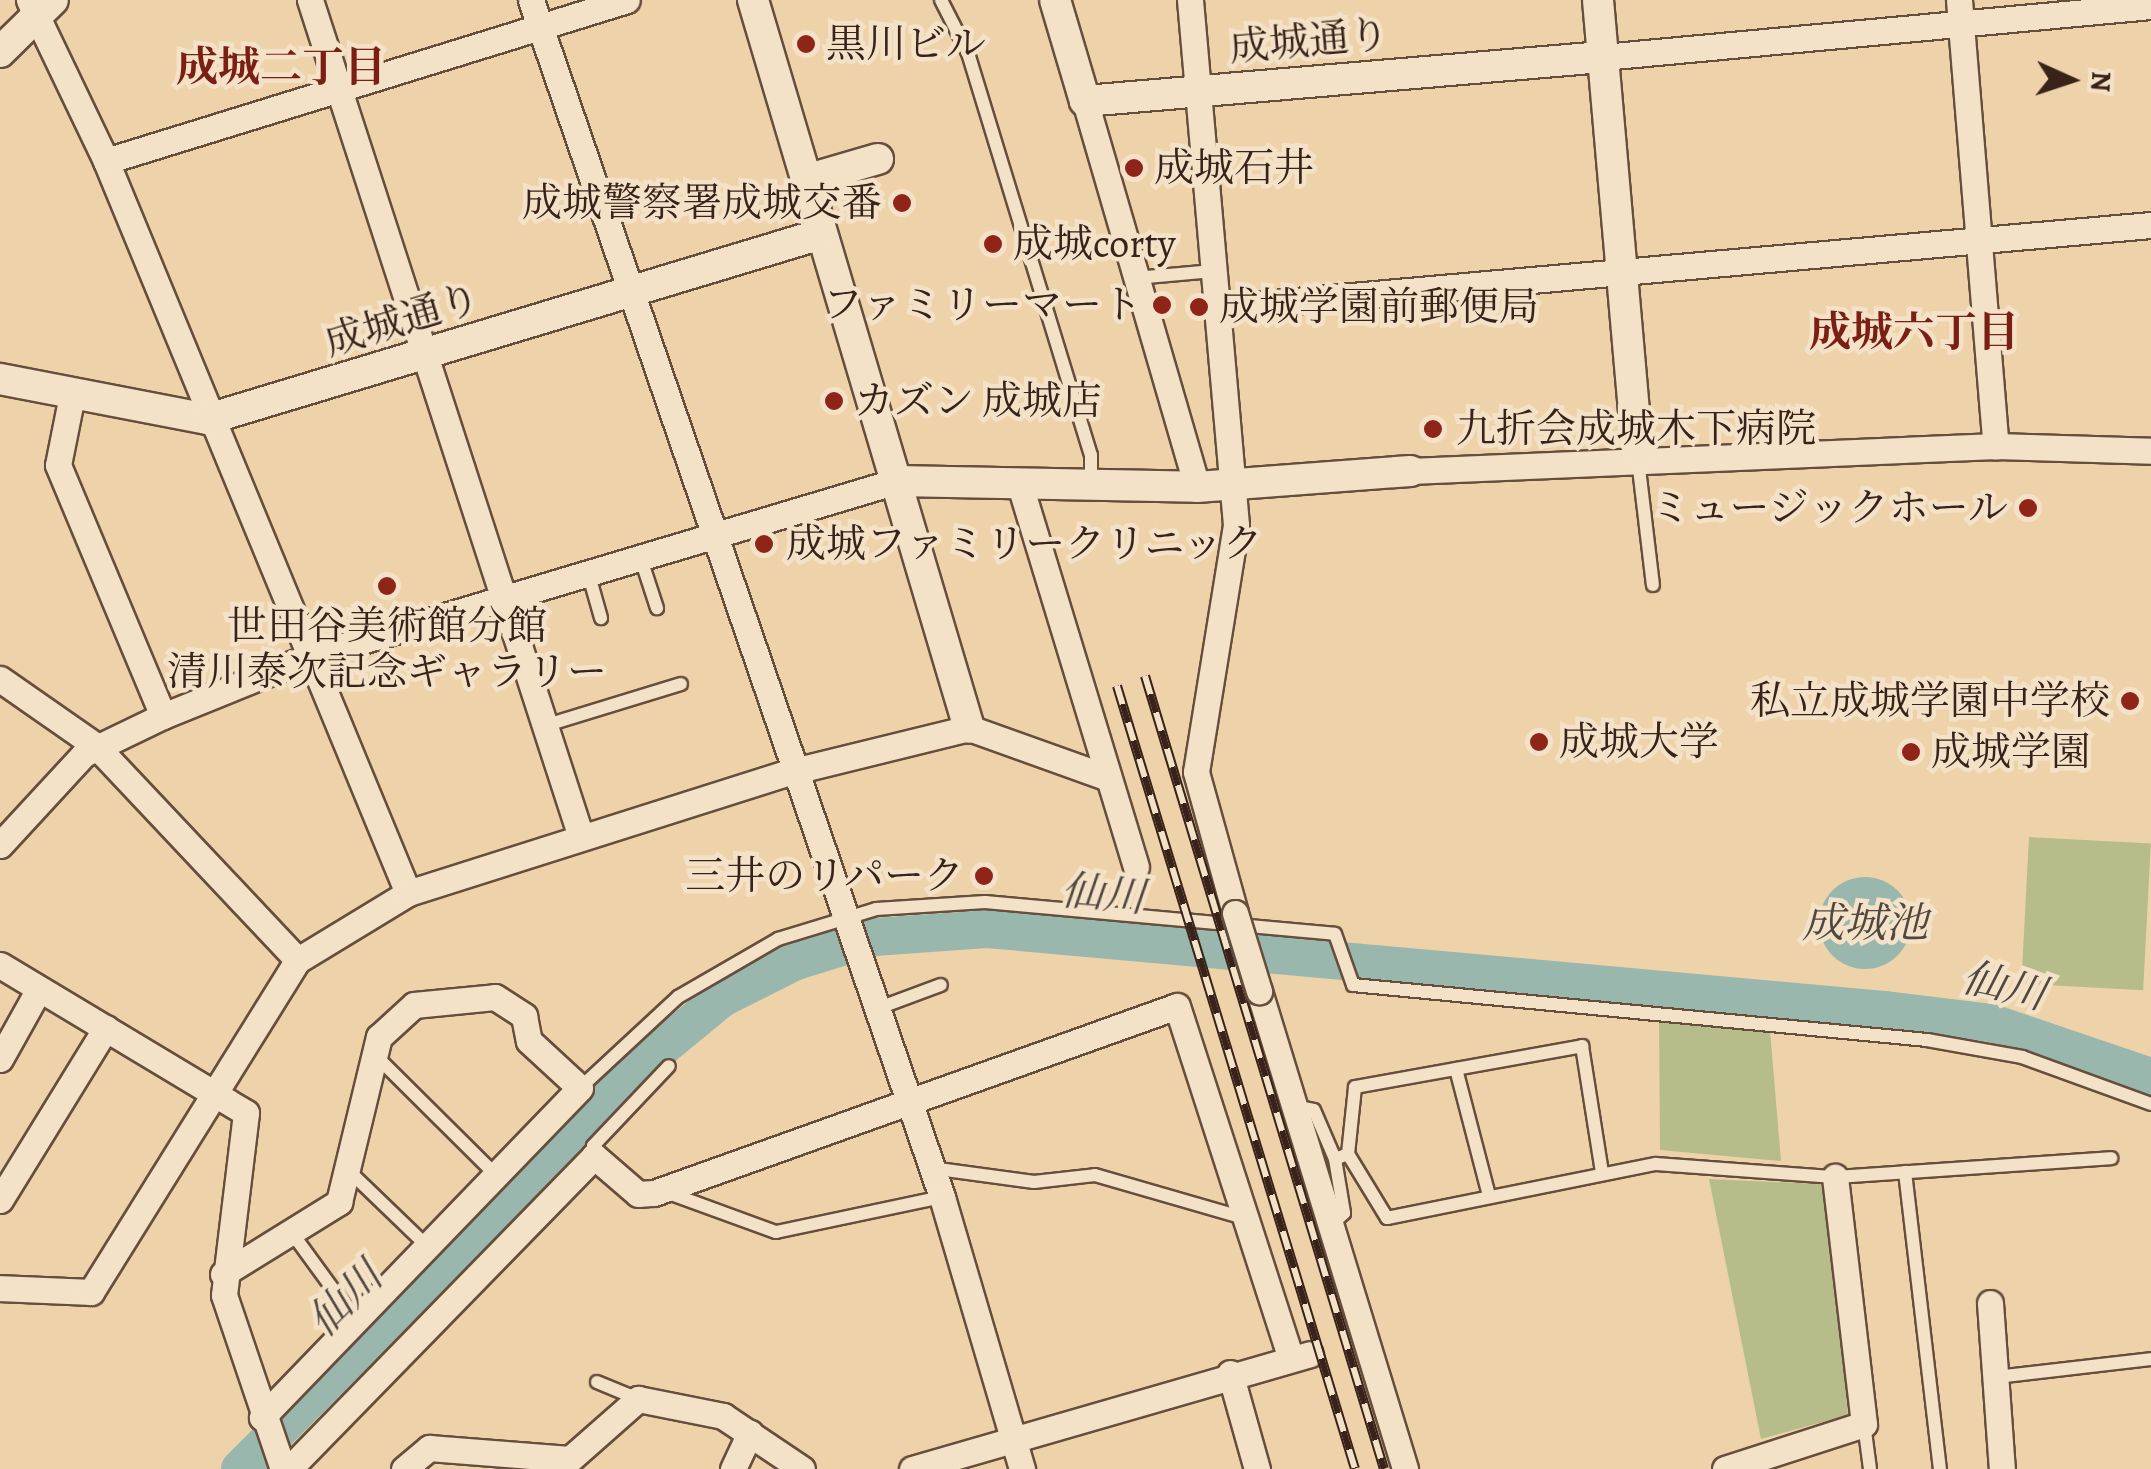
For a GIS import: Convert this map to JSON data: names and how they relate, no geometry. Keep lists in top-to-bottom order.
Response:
{
  "streets": {
    "street": ["成城通り"]
  },
  "districts": ["成城二丁目", "成城六丁目"],
  "water": ["仙川", "成城池"],
  "places": [
    "黒川ビル",
    "成城石井",
    "成城警察署成城交番",
    "成城corty",
    "ファミリーマート",
    "成城学園前郵便局",
    "カズン 成城店",
    "九折会成城木下病院",
    "ミュージックホール",
    "成城ファミリークリニック",
    "世田谷美術館分館 清川泰次記念ギャラリー",
    "私立成城学園中学校",
    "成城大学",
    "成城学園",
    "三井のリパーク"
  ],
  "north": "right"
}
